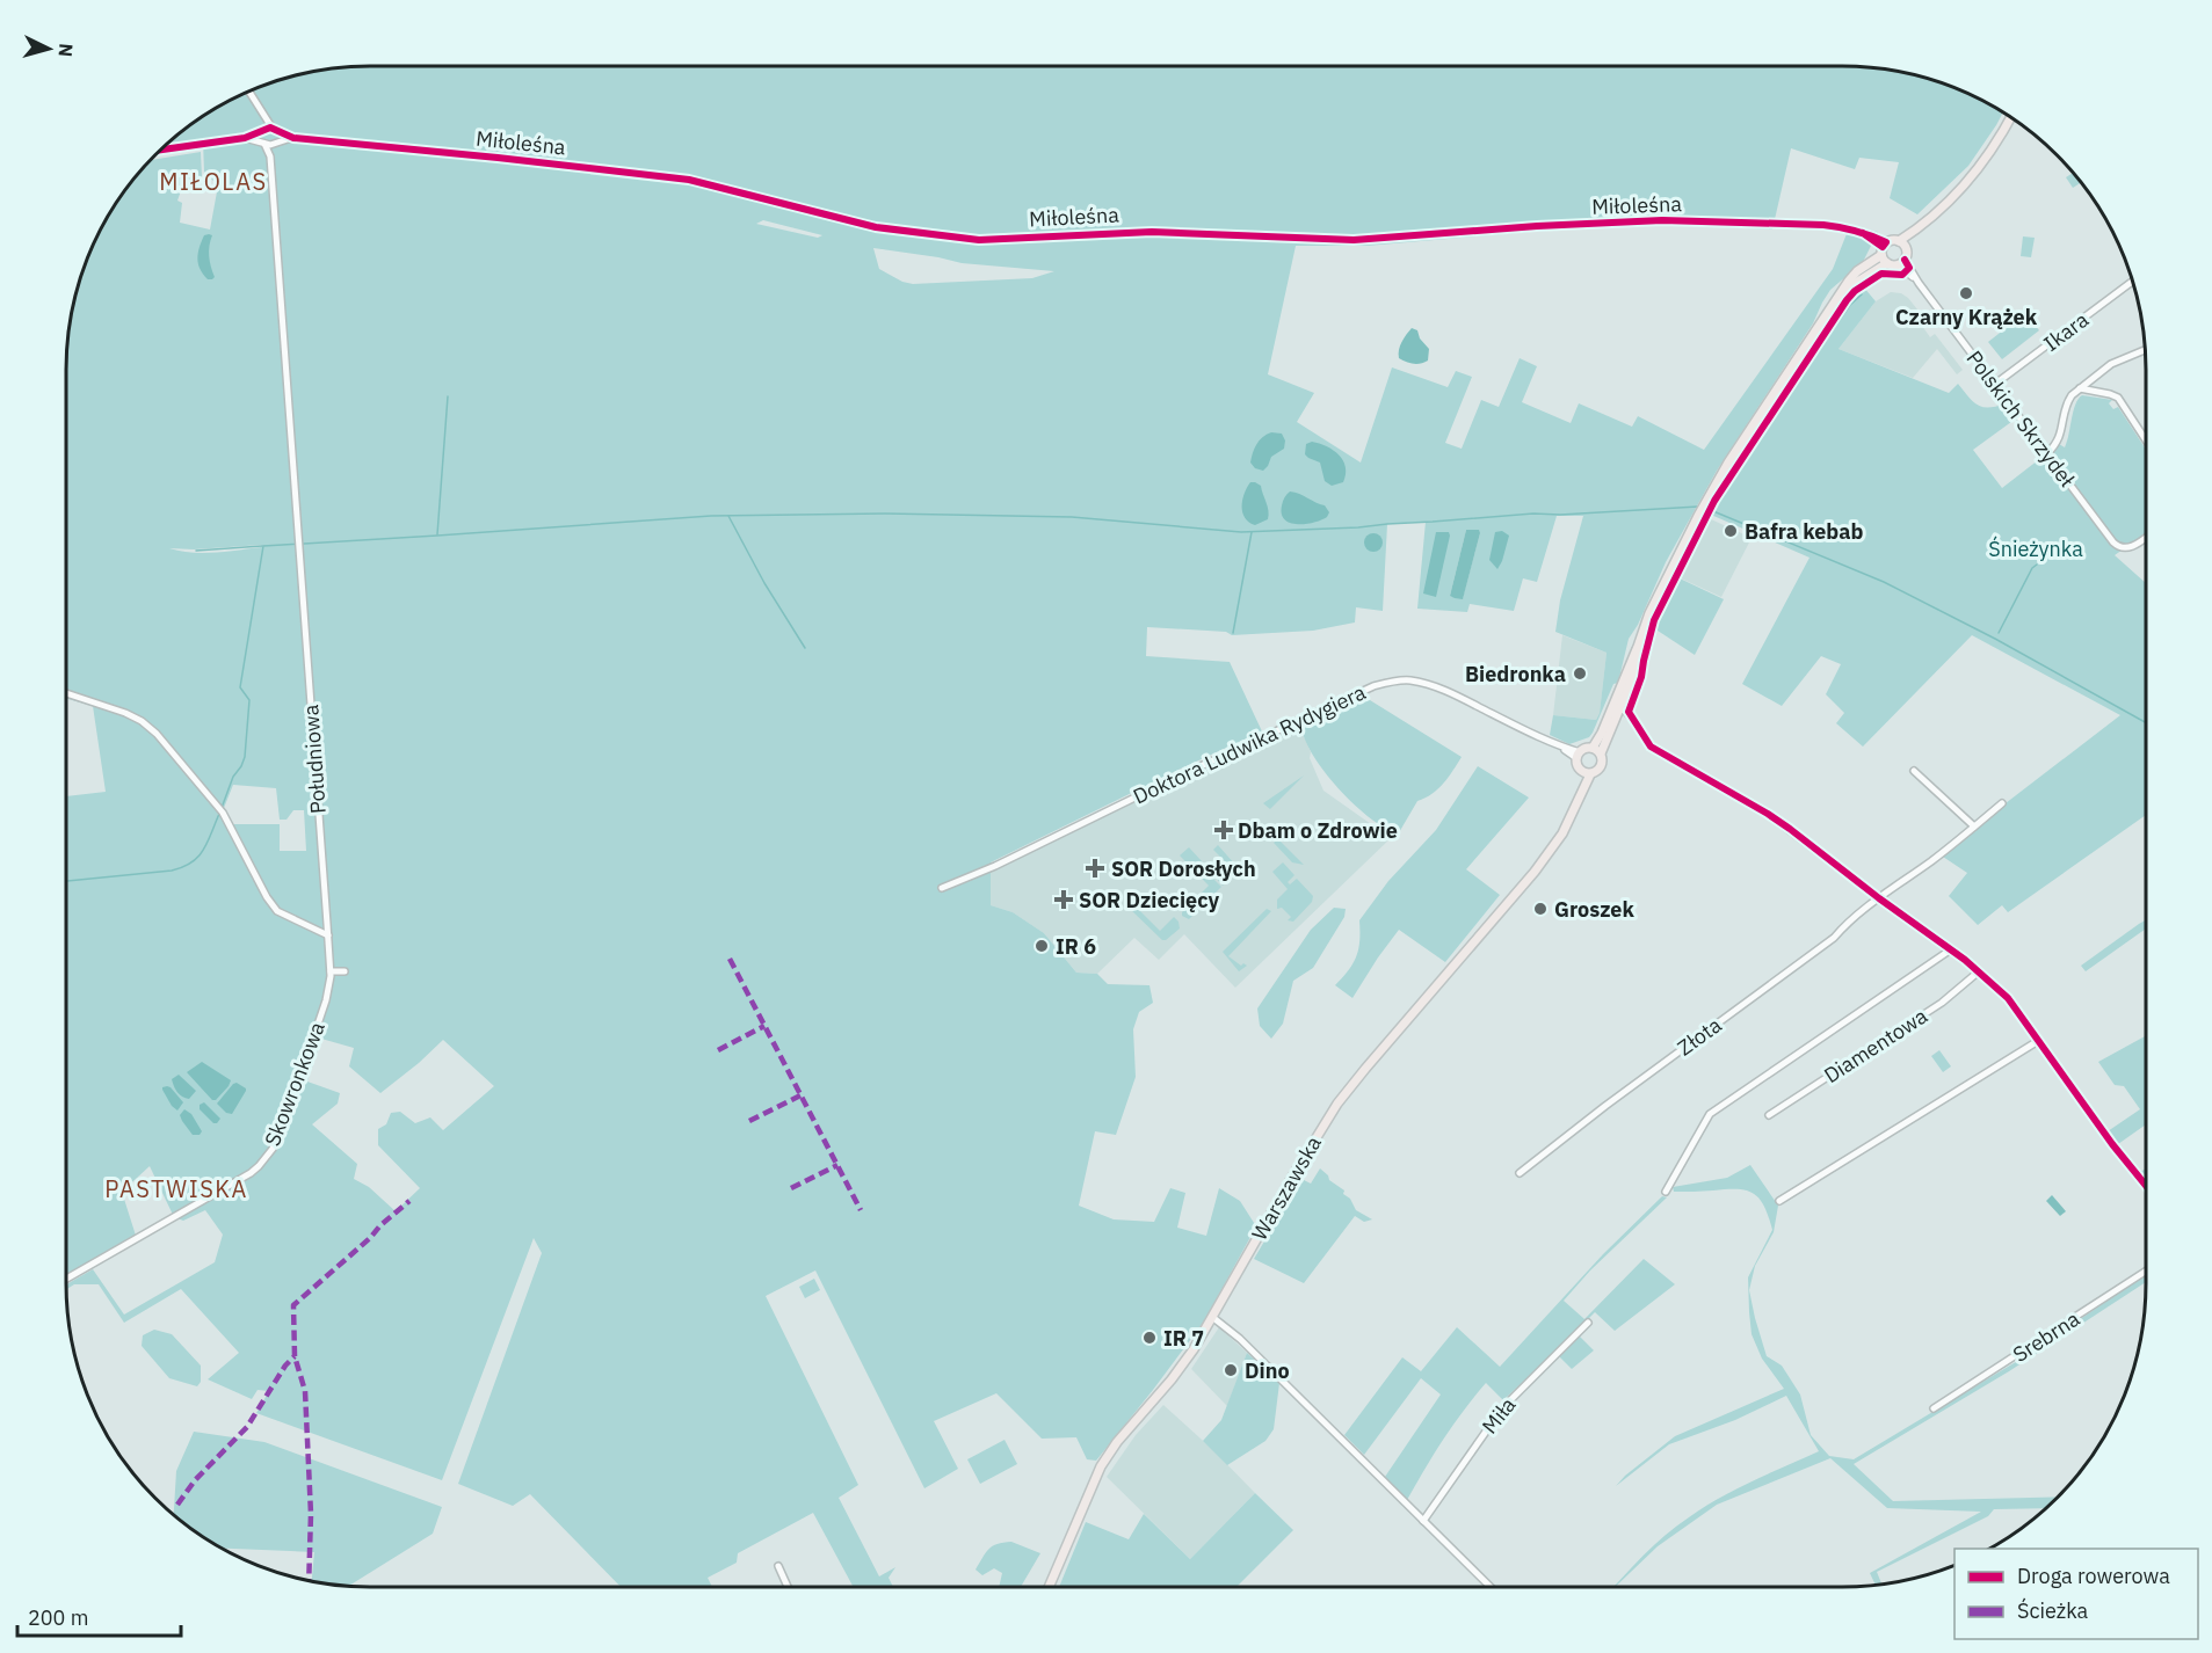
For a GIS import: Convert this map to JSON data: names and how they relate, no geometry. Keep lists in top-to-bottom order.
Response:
{
  "streets": {
    "main road": ["Warszawska"],
    "street": [
      "Miłoleśna",
      "Ikara",
      "Polskich Skrzydeł",
      "Doktora Ludwika Rydygiera",
      "Południowa",
      "Złota",
      "Diamentowa",
      "Skowronkowa",
      "Srebrna",
      "Miła"
    ]
  },
  "crossings": [
    ["Miłoleśna", "Polskich Skrzydeł"],
    ["Ikara", "Polskich Skrzydeł"],
    ["Doktora Ludwika Rydygiera", "Warszawska"],
    ["Południowa", "Skowronkowa"]
  ],
  "districts": ["MIŁOLAS", "PASTWISKA"],
  "parks": ["Śnieżynka"],
  "places": {
    "other": [
      "Czarny Krążek",
      "Bafra kebab",
      "Biedronka",
      "Groszek",
      "IR 6",
      "IR 7",
      "Dino"
    ],
    "health": ["Dbam o Zdrowie", "SOR Dorosłych", "SOR Dziecięcy"]
  },
  "legend": ["Droga rowerowa", "Ścieżka"],
  "scale_bar": "200 m",
  "north": "right"
}
